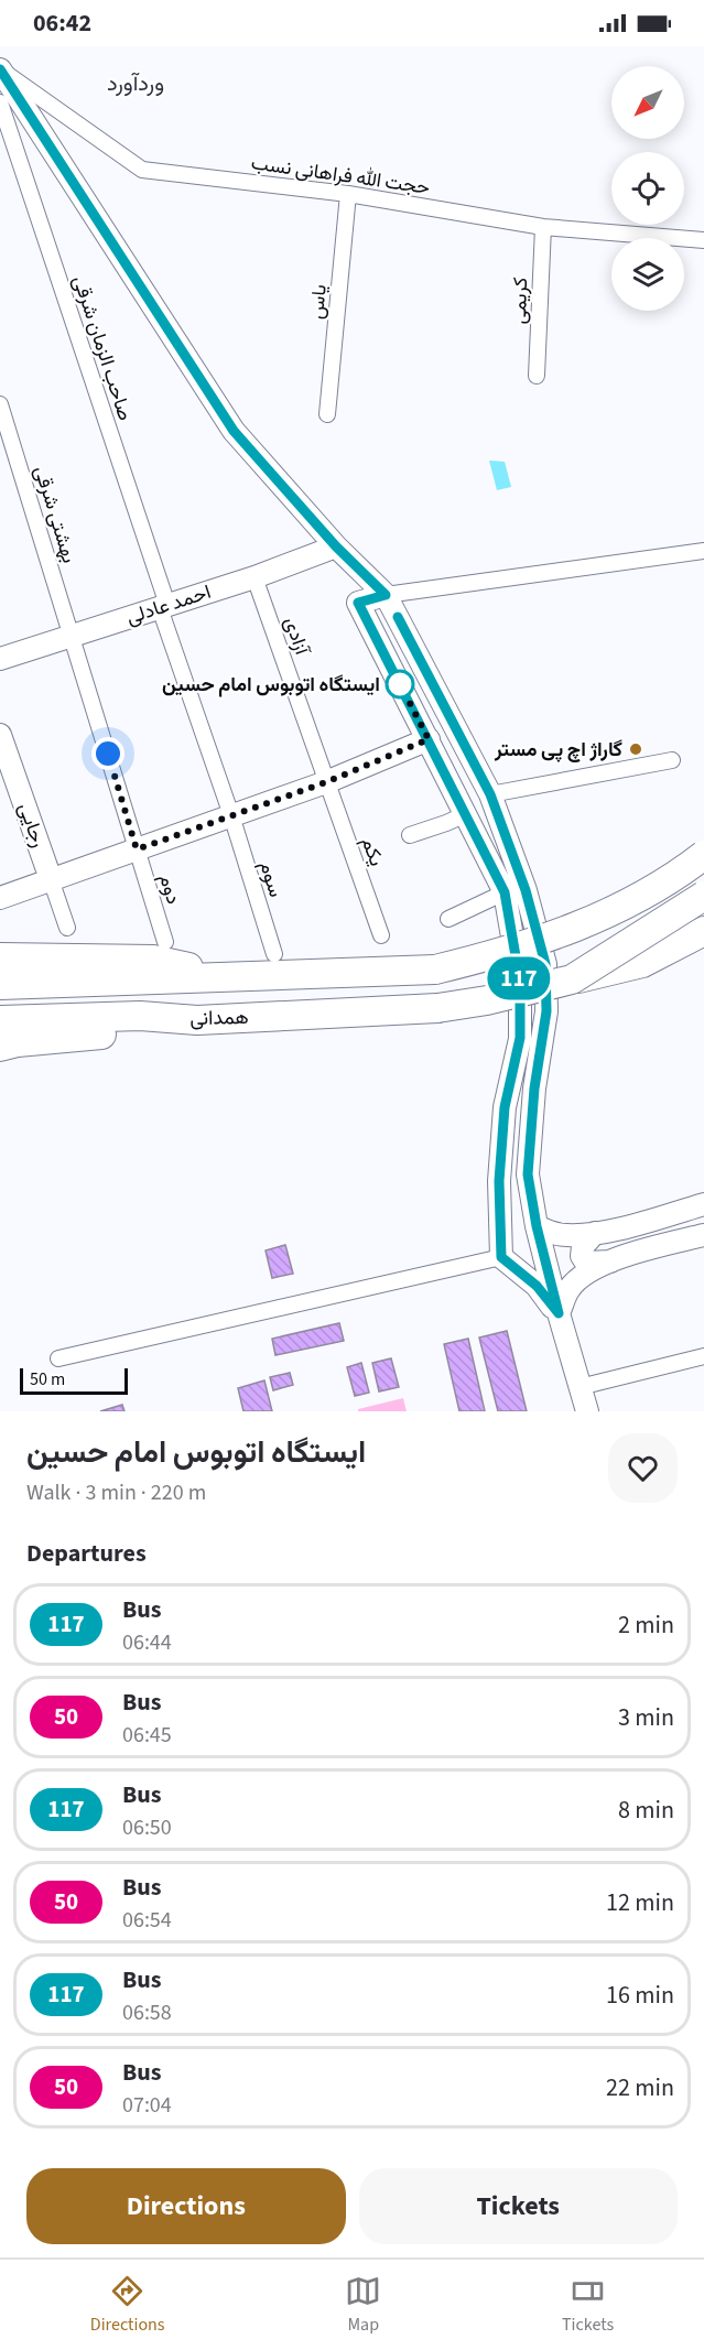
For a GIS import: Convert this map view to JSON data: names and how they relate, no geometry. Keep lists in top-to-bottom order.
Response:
{
  "streets": {
    "highway": ["همدانی"],
    "main road": ["احمد عادلی", "رجایی"],
    "street": [
      "حجت الله فراهانی نسب",
      "کریمی",
      "یاس",
      "صاحب الزمان شرقی",
      "بهشتی شرقی",
      "آزادی",
      "یکم",
      "سوم",
      "دوم"
    ]
  },
  "crossings": [
    ["حجت الله فراهانی نسب", "کریمی"],
    ["حجت الله فراهانی نسب", "یاس"],
    ["صاحب الزمان شرقی", "احمد عادلی"],
    ["صاحب الزمان شرقی", "سوم"],
    ["بهشتی شرقی", "احمد عادلی"],
    ["بهشتی شرقی", "دوم"],
    ["احمد عادلی", "آزادی"],
    ["آزادی", "یکم"]
  ],
  "districts": ["وردآورد"],
  "places": ["ایستگاه اتوبوس امام حسین", "گاراژ اچ پی مستر"],
  "lines": ["bus line 117"],
  "scale_bar": "50 m",
  "north": "bottom left",
  "page": {
    "status": "06:42",
    "on_map": "117",
    "scale": "50 m",
    "heading": [
      ["ایستگاه اتوبوس امام حسین", "Walk · 3 min · 220 m"],
      "Departures"
    ],
    "list": [
      {
        "mark": "117",
        "name": "Bus",
        "note": "06:44",
        "value": "2 min"
      },
      {
        "mark": "50",
        "name": "Bus",
        "note": "06:45",
        "value": "3 min"
      },
      {
        "mark": "117",
        "name": "Bus",
        "note": "06:50",
        "value": "8 min"
      },
      {
        "mark": "50",
        "name": "Bus",
        "note": "06:54",
        "value": "12 min"
      },
      {
        "mark": "117",
        "name": "Bus",
        "note": "06:58",
        "value": "16 min"
      },
      {
        "mark": "50",
        "name": "Bus",
        "note": "07:04",
        "value": "22 min"
      }
    ],
    "buttons": ["Directions", "Tickets"],
    "tabs": ["Directions", "Map", "Tickets"]
  }
}
